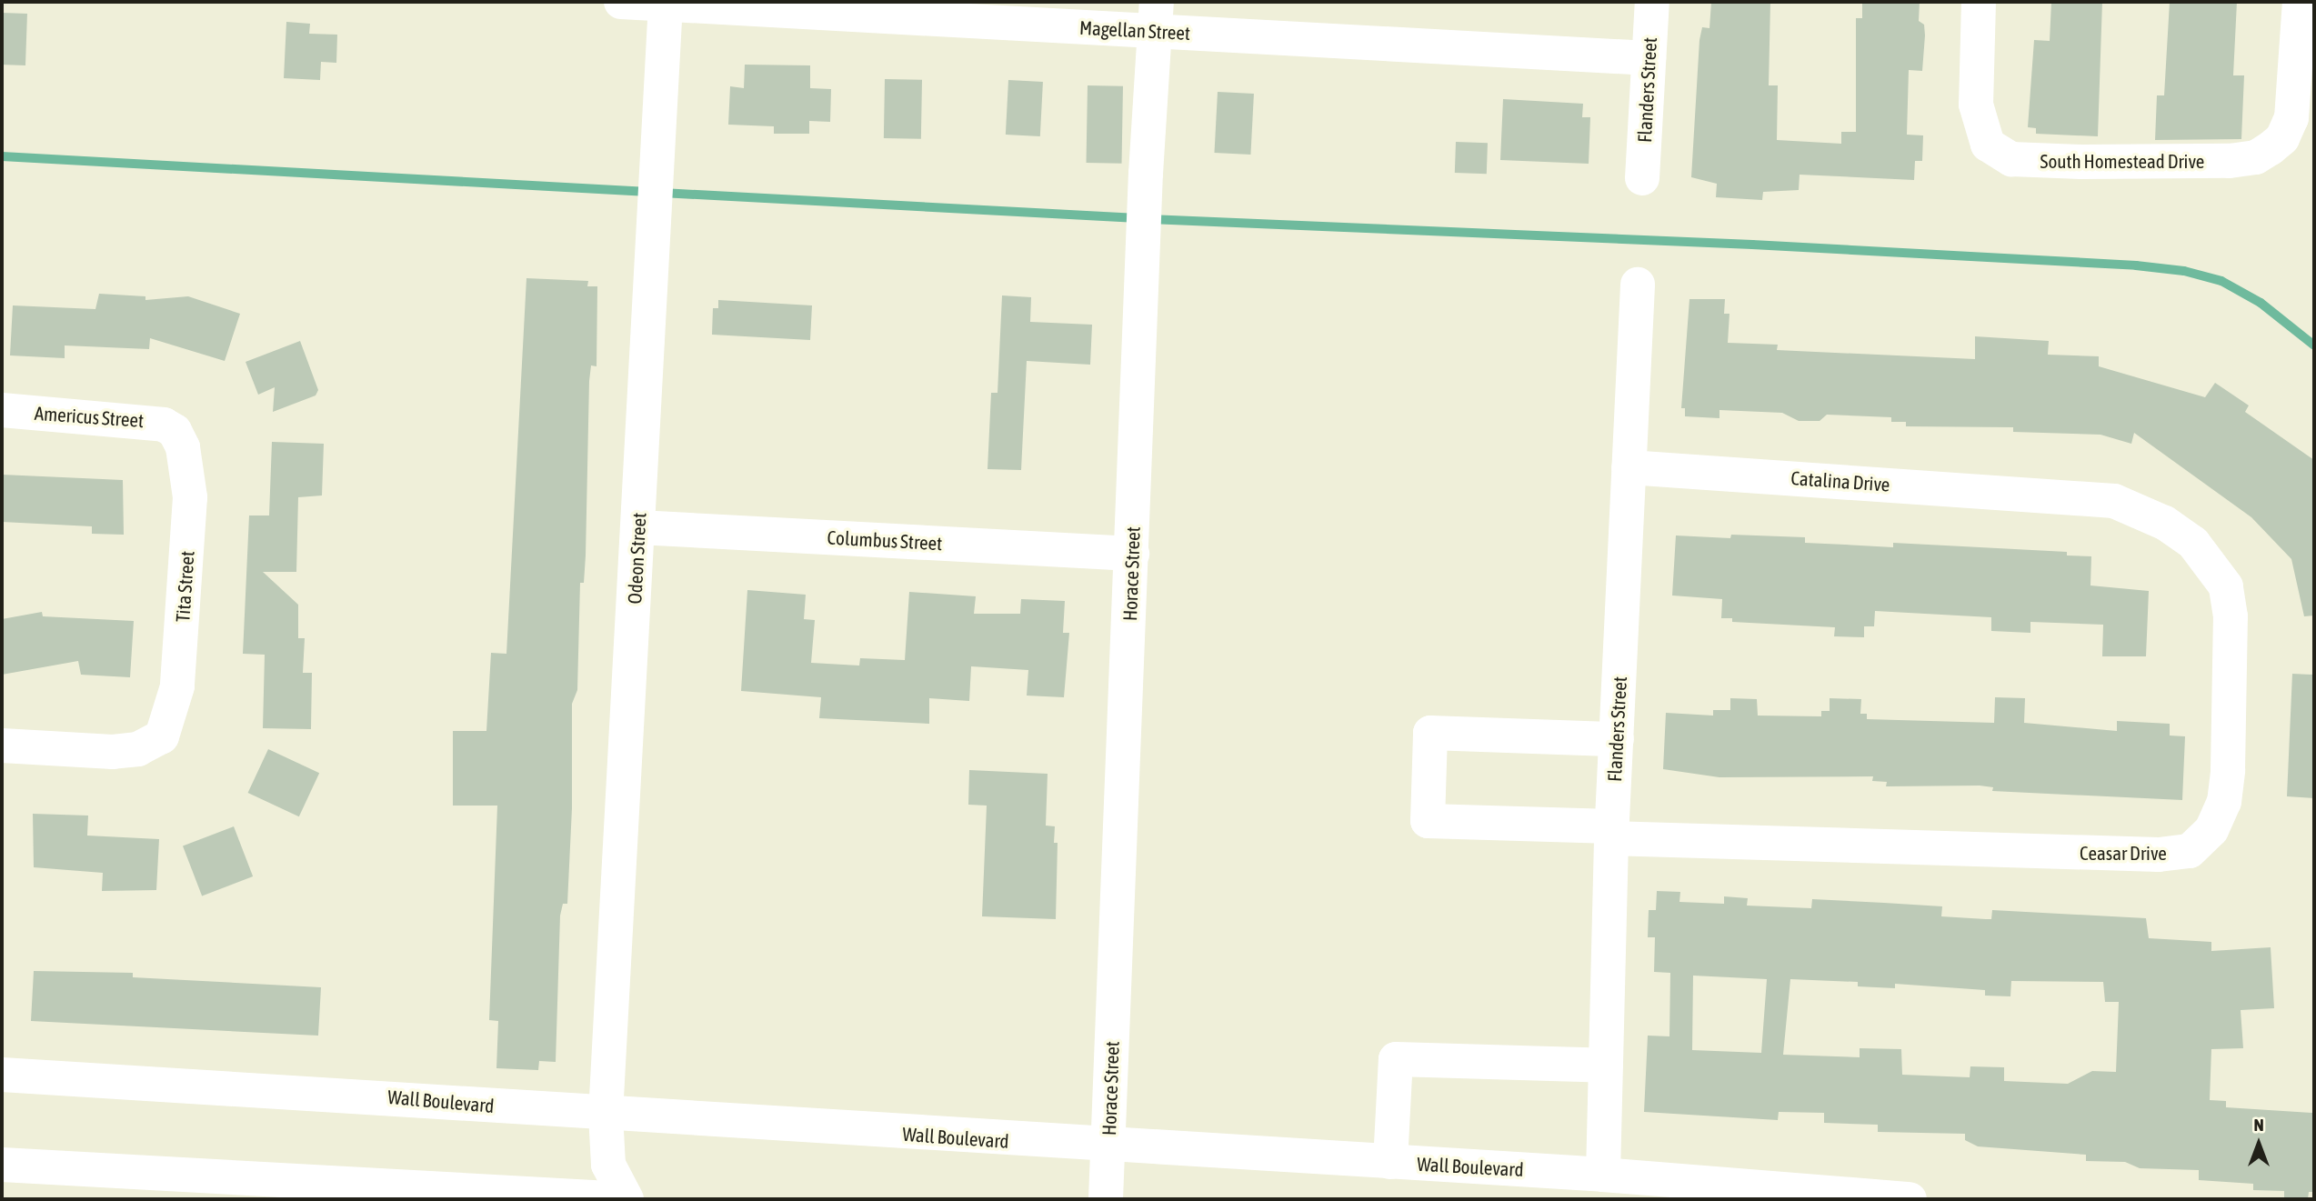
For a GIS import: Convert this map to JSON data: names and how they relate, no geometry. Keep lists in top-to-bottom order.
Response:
{
  "streets": {
    "street": [
      "Magellan Street",
      "Flanders Street",
      "South Homestead Drive",
      "Americus Street",
      "Catalina Drive",
      "Columbus Street",
      "Odeon Street",
      "Horace Street",
      "Tita Street",
      "Ceasar Drive",
      "Wall Boulevard"
    ]
  },
  "crossings": [
    ["Magellan Street", "Flanders Street"],
    ["Magellan Street", "Odeon Street"],
    ["Magellan Street", "Horace Street"],
    ["Flanders Street", "Catalina Drive"],
    ["Flanders Street", "Ceasar Drive"],
    ["Flanders Street", "Wall Boulevard"],
    ["Americus Street", "Tita Street"],
    ["Catalina Drive", "Ceasar Drive"],
    ["Columbus Street", "Odeon Street"],
    ["Columbus Street", "Horace Street"],
    ["Odeon Street", "Wall Boulevard"],
    ["Horace Street", "Wall Boulevard"]
  ],
  "north": "top"
}
